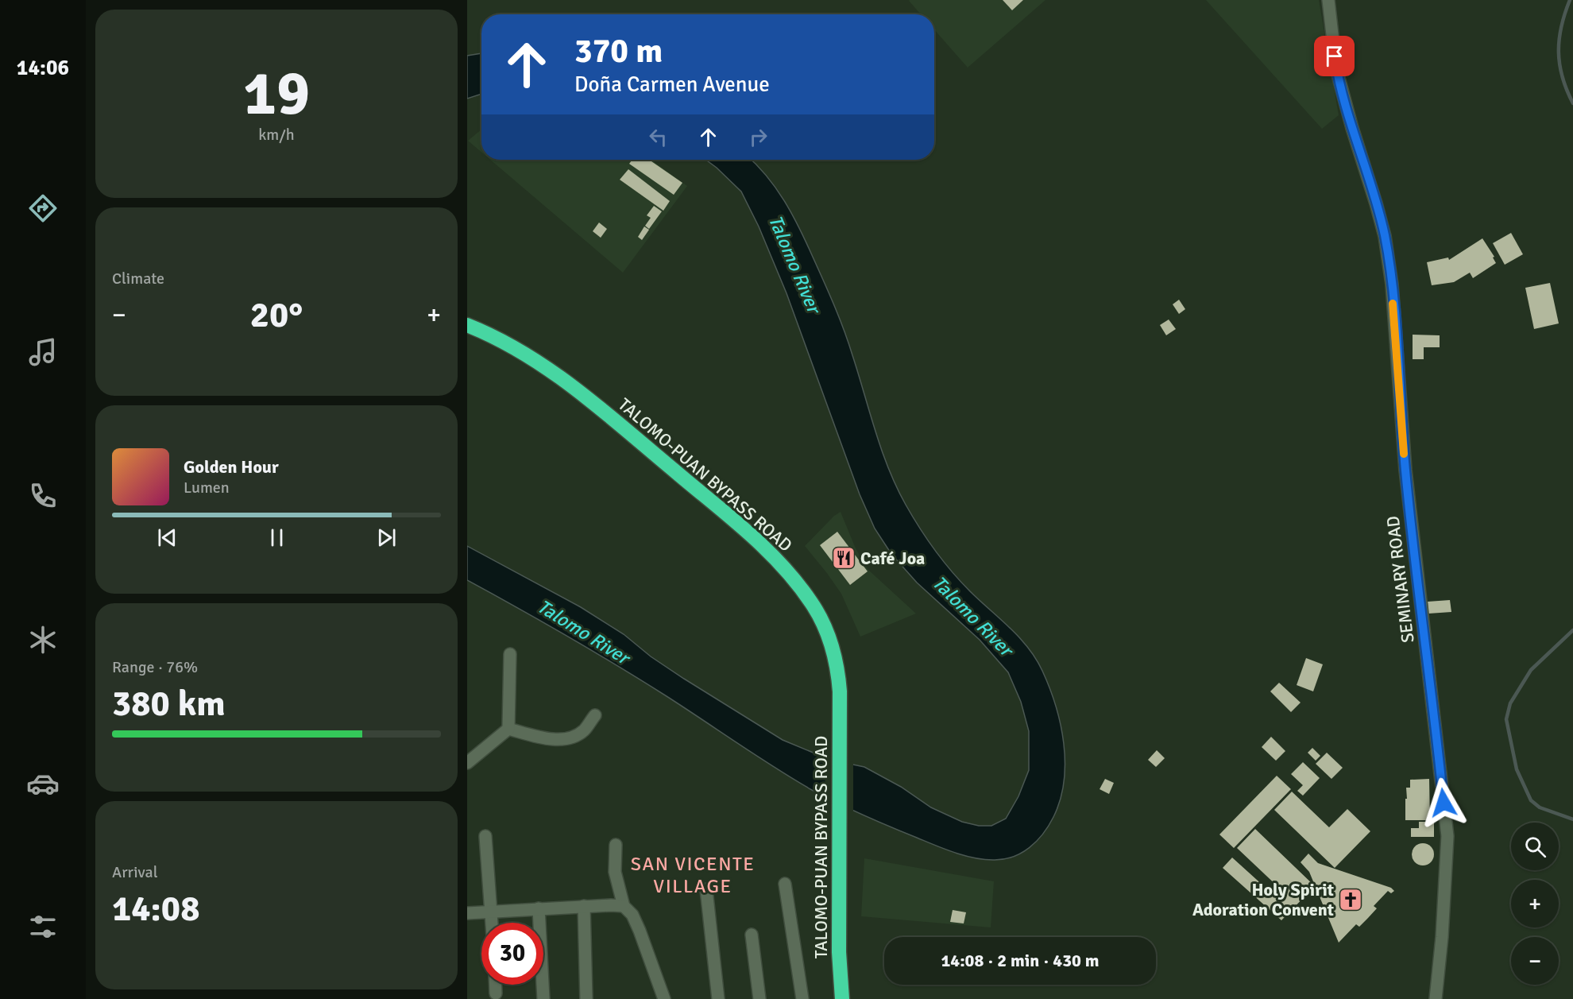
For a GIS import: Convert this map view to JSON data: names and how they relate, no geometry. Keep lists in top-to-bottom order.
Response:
{
  "streets": {
    "highway": ["TALOMO-PUAN BYPASS ROAD"],
    "street": ["SEMINARY ROAD"]
  },
  "districts": ["SAN VICENTE VILLAGE"],
  "water": ["Talomo River"],
  "places": {
    "restaurant": ["Café Joa"],
    "church": ["Holy Spirit Adoration Convent"]
  },
  "page": {
    "tabs": "14:06",
    "tile": [
      ["19", "km/h"],
      "Climate",
      ["Range · 76%", "380 km"],
      ["Arrival", "14:08"]
    ],
    "turn": ["370 m", "Doña Carmen Avenue"],
    "heat": ["−", "20°", "+"],
    "song": ["Golden Hour", "Lumen"],
    "map_buttons": ["+", "−"],
    "limit": "30",
    "trip": "14:08 · 2 min · 430 m"
  }
}
